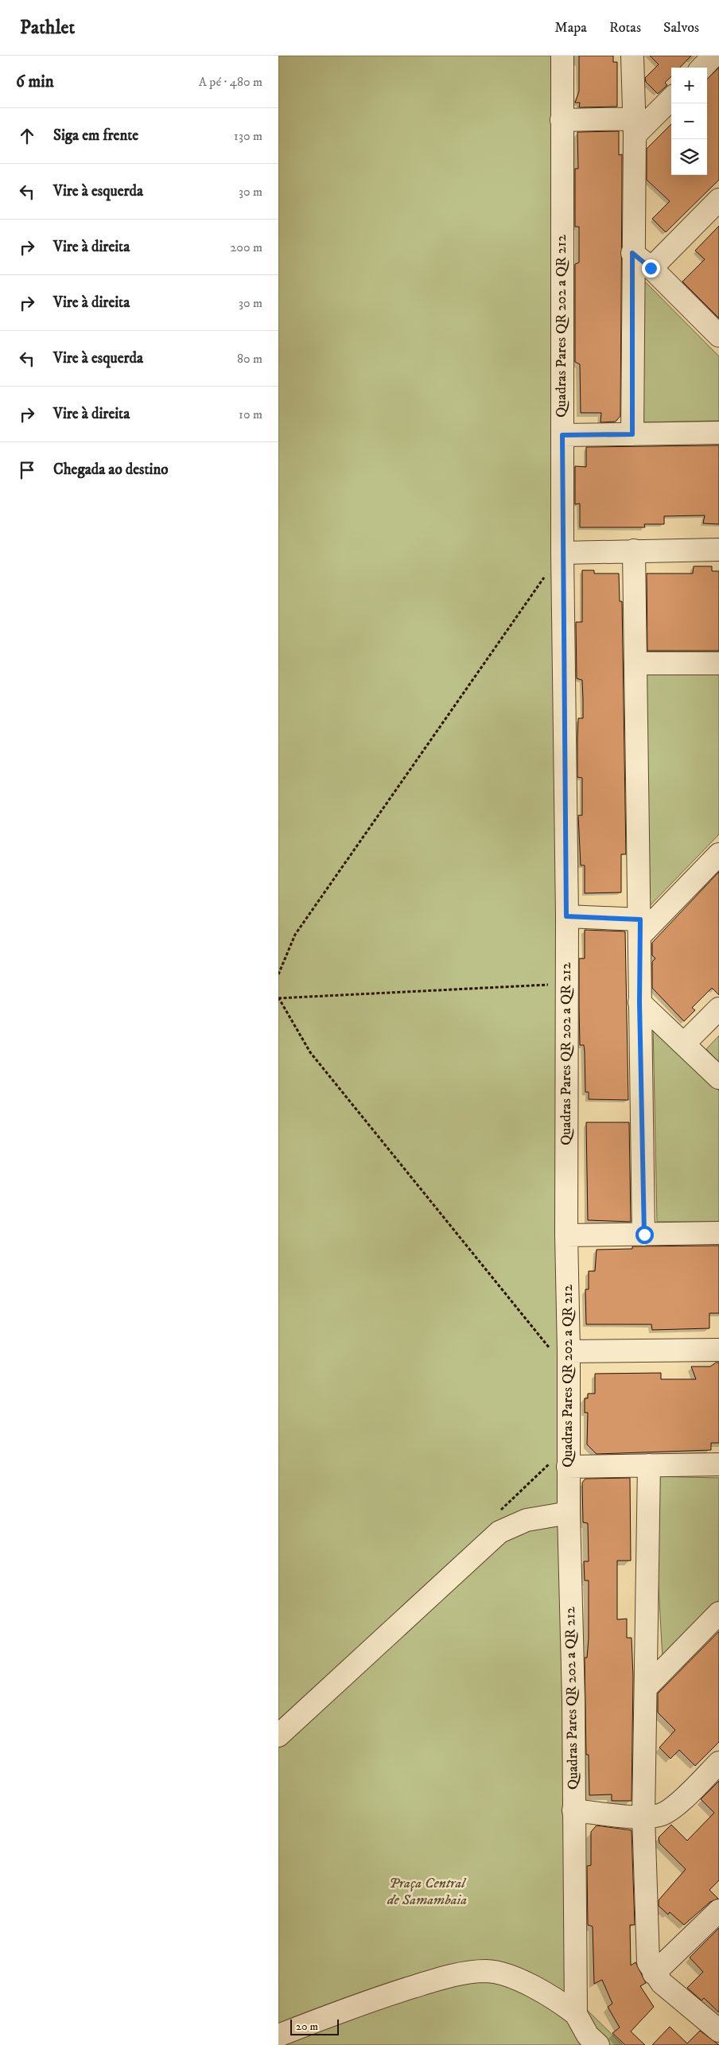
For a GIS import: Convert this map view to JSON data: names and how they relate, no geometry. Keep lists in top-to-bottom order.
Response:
{
  "streets": {
    "street": ["Quadras Pares QR 202 a QR 212"]
  },
  "parks": ["Praça Central de Samambaia"],
  "scale_bar": "20 m",
  "page": {
    "header": "Pathlet",
    "nav": ["Mapa", "Rotas", "Salvos"],
    "heading": ["6 min", "A pé · 480 m"],
    "map_buttons": ["+", "−"],
    "list": [
      ["Siga em frente", "130 m"],
      ["Vire à esquerda", "30 m"],
      ["Vire à direita", "200 m"],
      ["Vire à direita", "30 m"],
      ["Vire à esquerda", "80 m"],
      ["Vire à direita", "10 m"],
      "Chegada ao destino"
    ],
    "scale": "20 m"
  }
}
